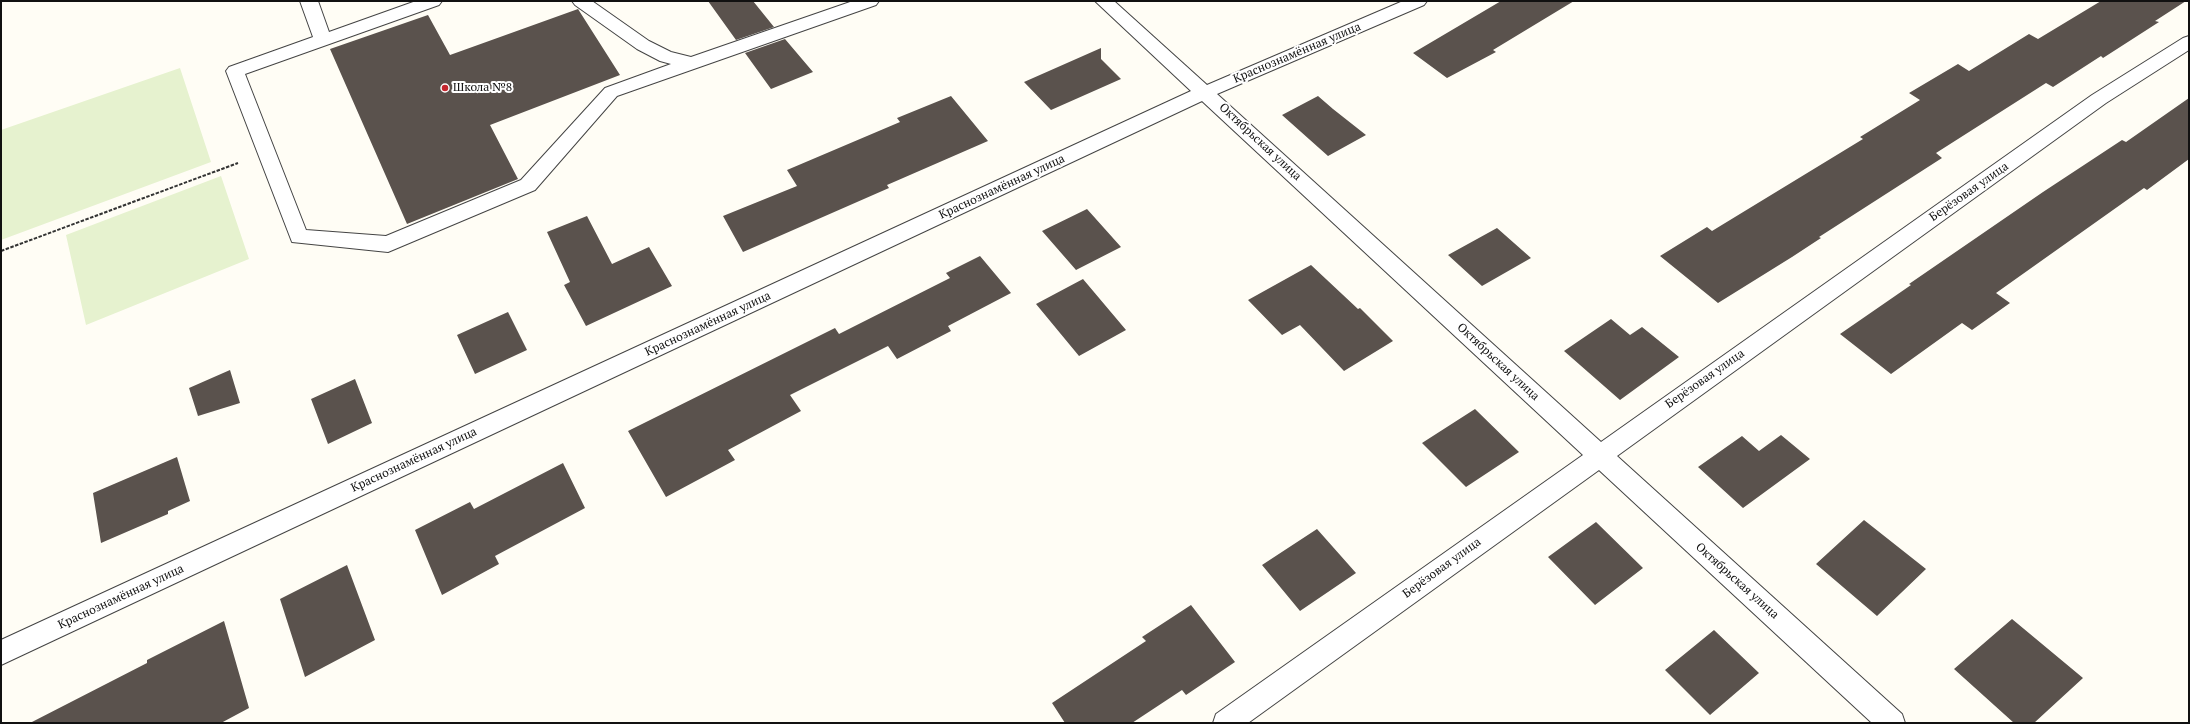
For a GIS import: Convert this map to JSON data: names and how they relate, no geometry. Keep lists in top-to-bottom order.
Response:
{
  "streets": {
    "street": ["Краснознамённая улица", "Октябрьская улица", "Берёзовая улица"]
  },
  "crossings": [
    ["Краснознамённая улица", "Октябрьская улица"],
    ["Октябрьская улица", "Берёзовая улица"]
  ],
  "places": ["Школа №8"]
}
